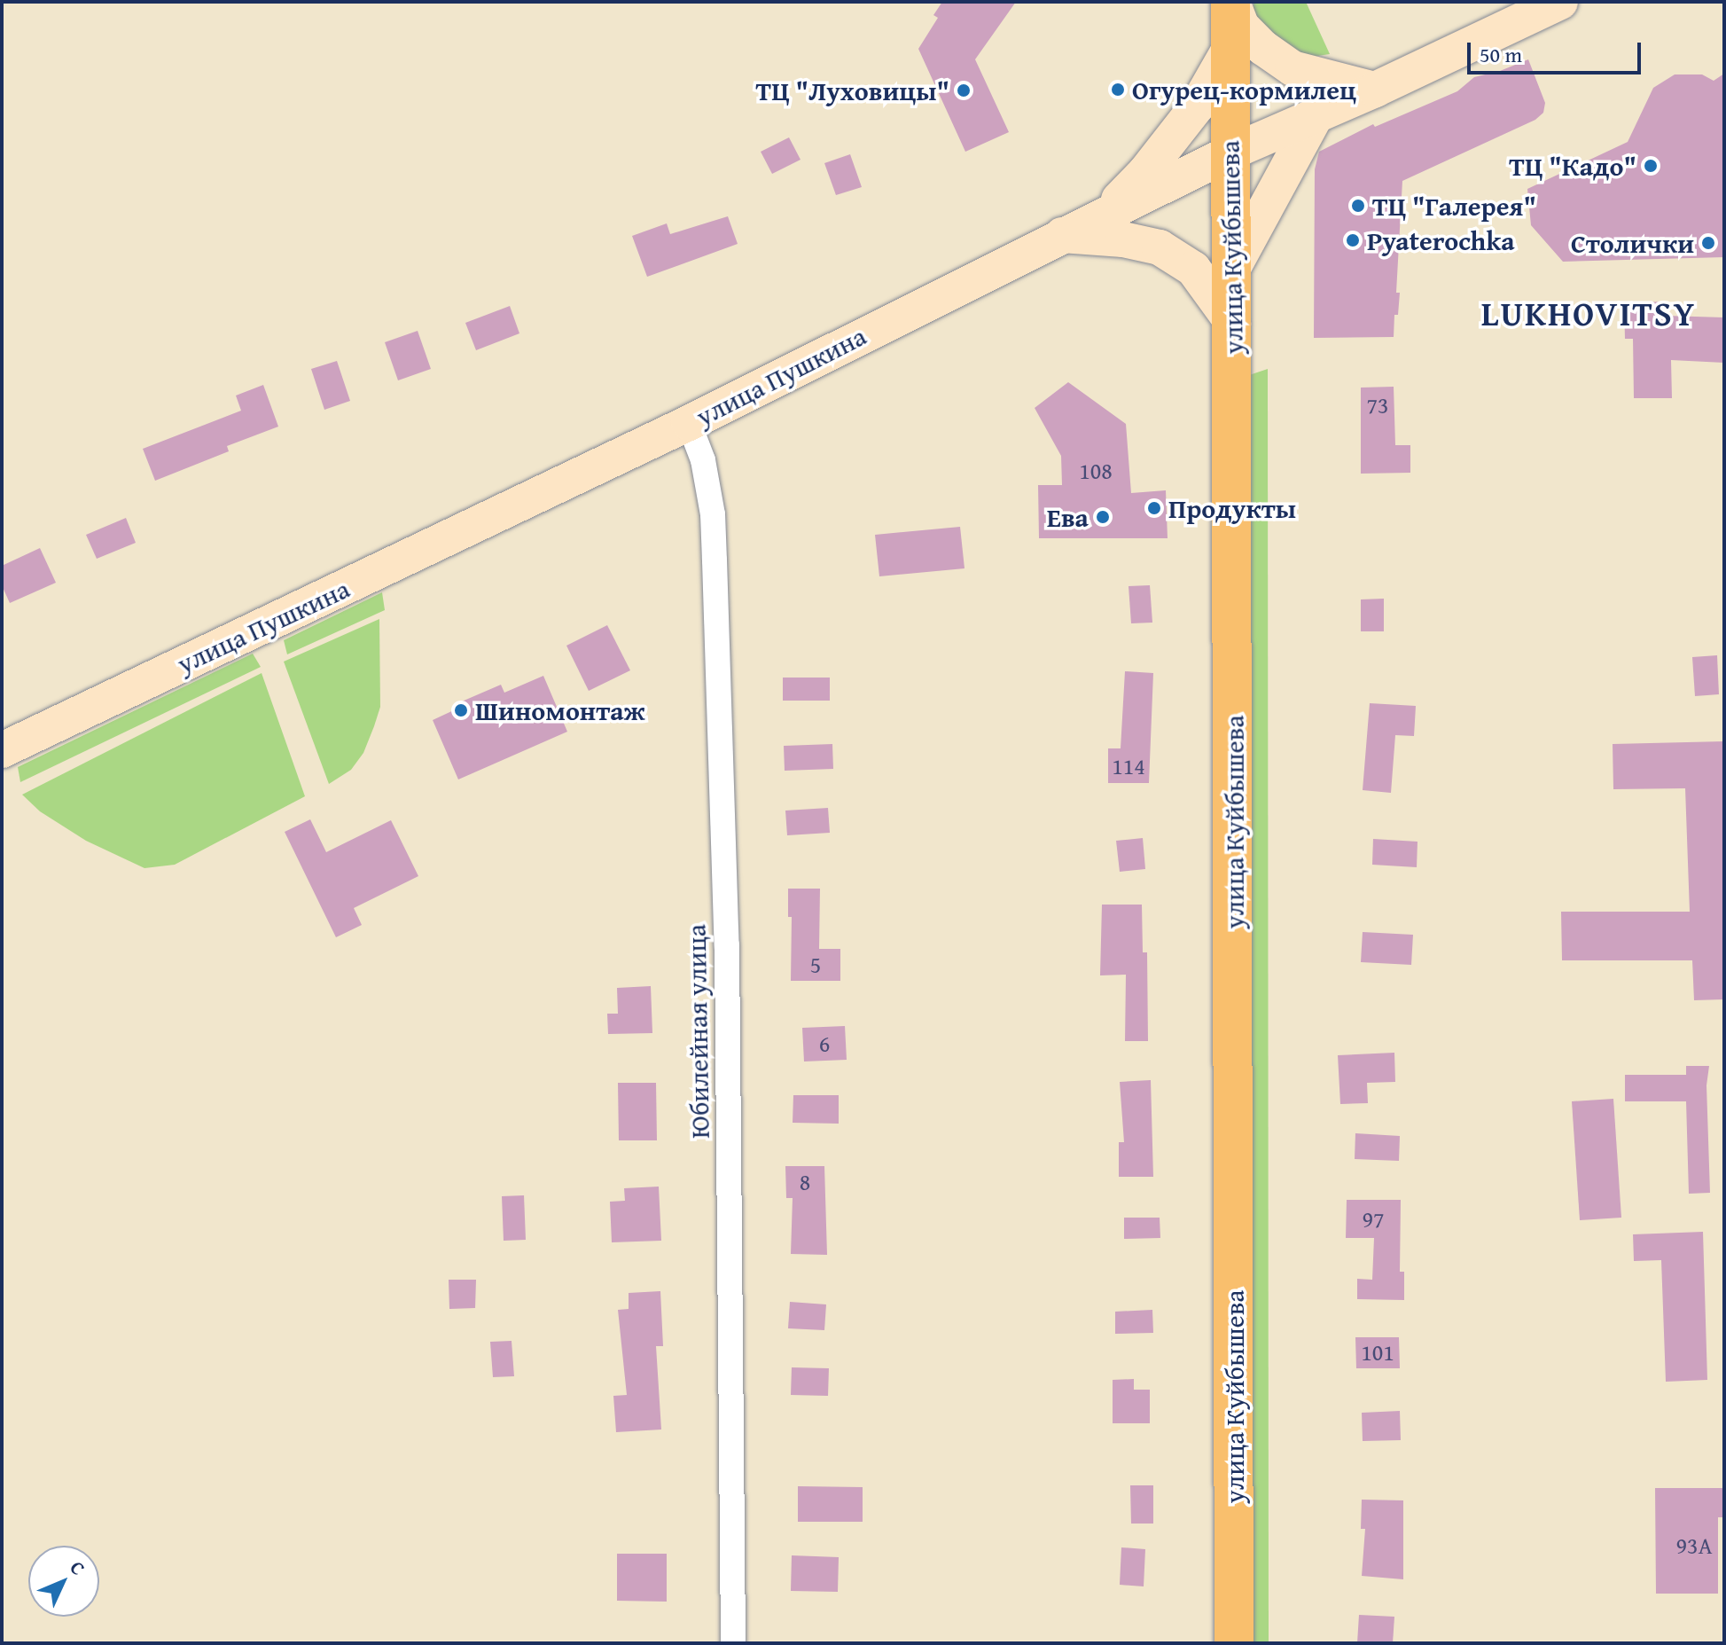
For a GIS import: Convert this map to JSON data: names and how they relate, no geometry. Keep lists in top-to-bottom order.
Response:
{
  "streets": {
    "highway": ["улица Куйбышева"],
    "main road": ["улица Пушкина"],
    "street": ["Юбилейная улица"]
  },
  "crossings": [
    ["улица Куйбышева", "улица Пушкина"],
    ["улица Пушкина", "Юбилейная улица"]
  ],
  "districts": ["LUKHOVITSY"],
  "places": [
    "Огурец-кормилец",
    "ТЦ \"Луховицы\"",
    "ТЦ \"Кадо\"",
    "ТЦ \"Галерея\"",
    "Pyaterochka",
    "Столички",
    "Продукты",
    "Ева",
    "Шиномонтаж"
  ],
  "house_numbers": [
    "73",
    "108",
    "114",
    "5",
    "6",
    "8",
    "97",
    "101",
    "93А"
  ],
  "scale_bar": "50 m",
  "north": "top right"
}
